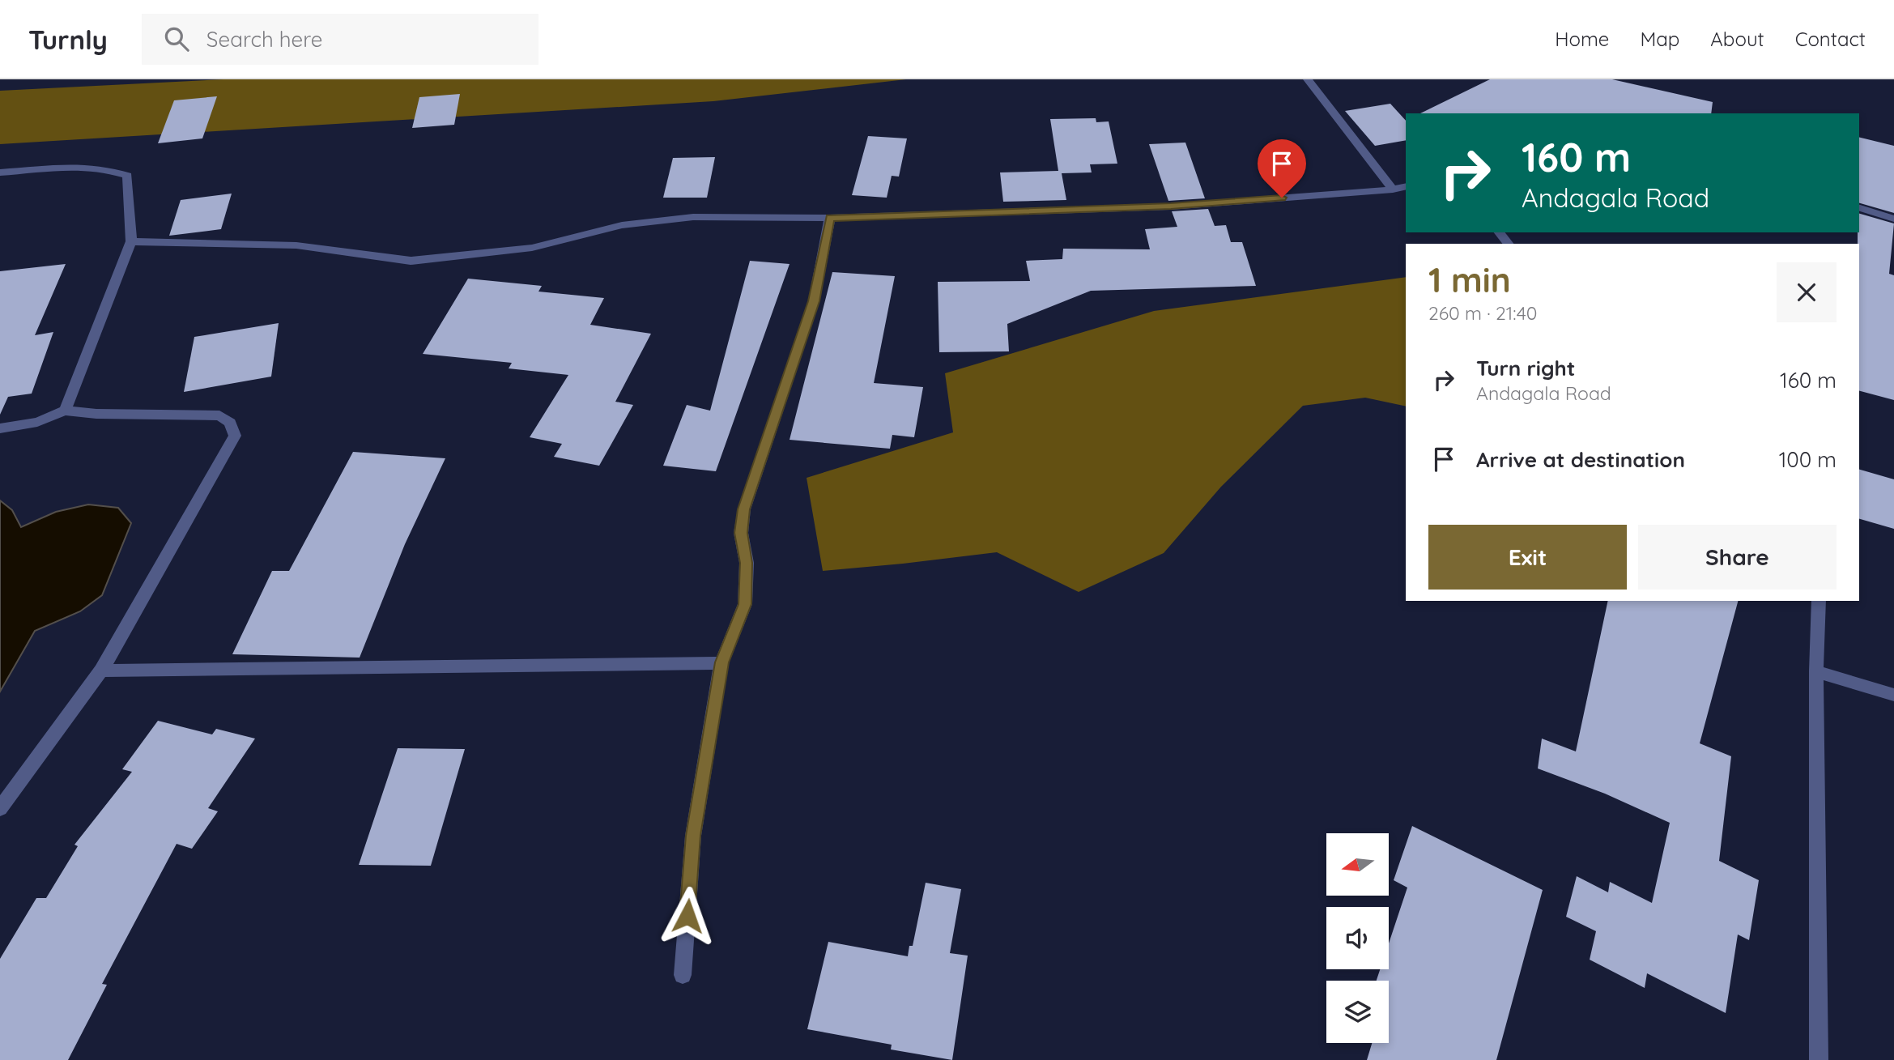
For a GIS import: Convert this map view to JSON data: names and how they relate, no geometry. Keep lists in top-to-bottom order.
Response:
{
  "north": "left",
  "page": {
    "header": "Turnly",
    "search": "Search here",
    "nav": [
      "Home",
      "Map",
      "About",
      "Contact"
    ],
    "turn": ["160 m", "Andagala Road"],
    "heading": ["1 min", "260 m · 21:40"],
    "list": [
      {
        "name": "Turn right",
        "note": "Andagala Road",
        "value": "160 m"
      },
      {
        "name": "Arrive at destination",
        "value": "100 m"
      }
    ],
    "buttons": ["Exit", "Share"]
  }
}
